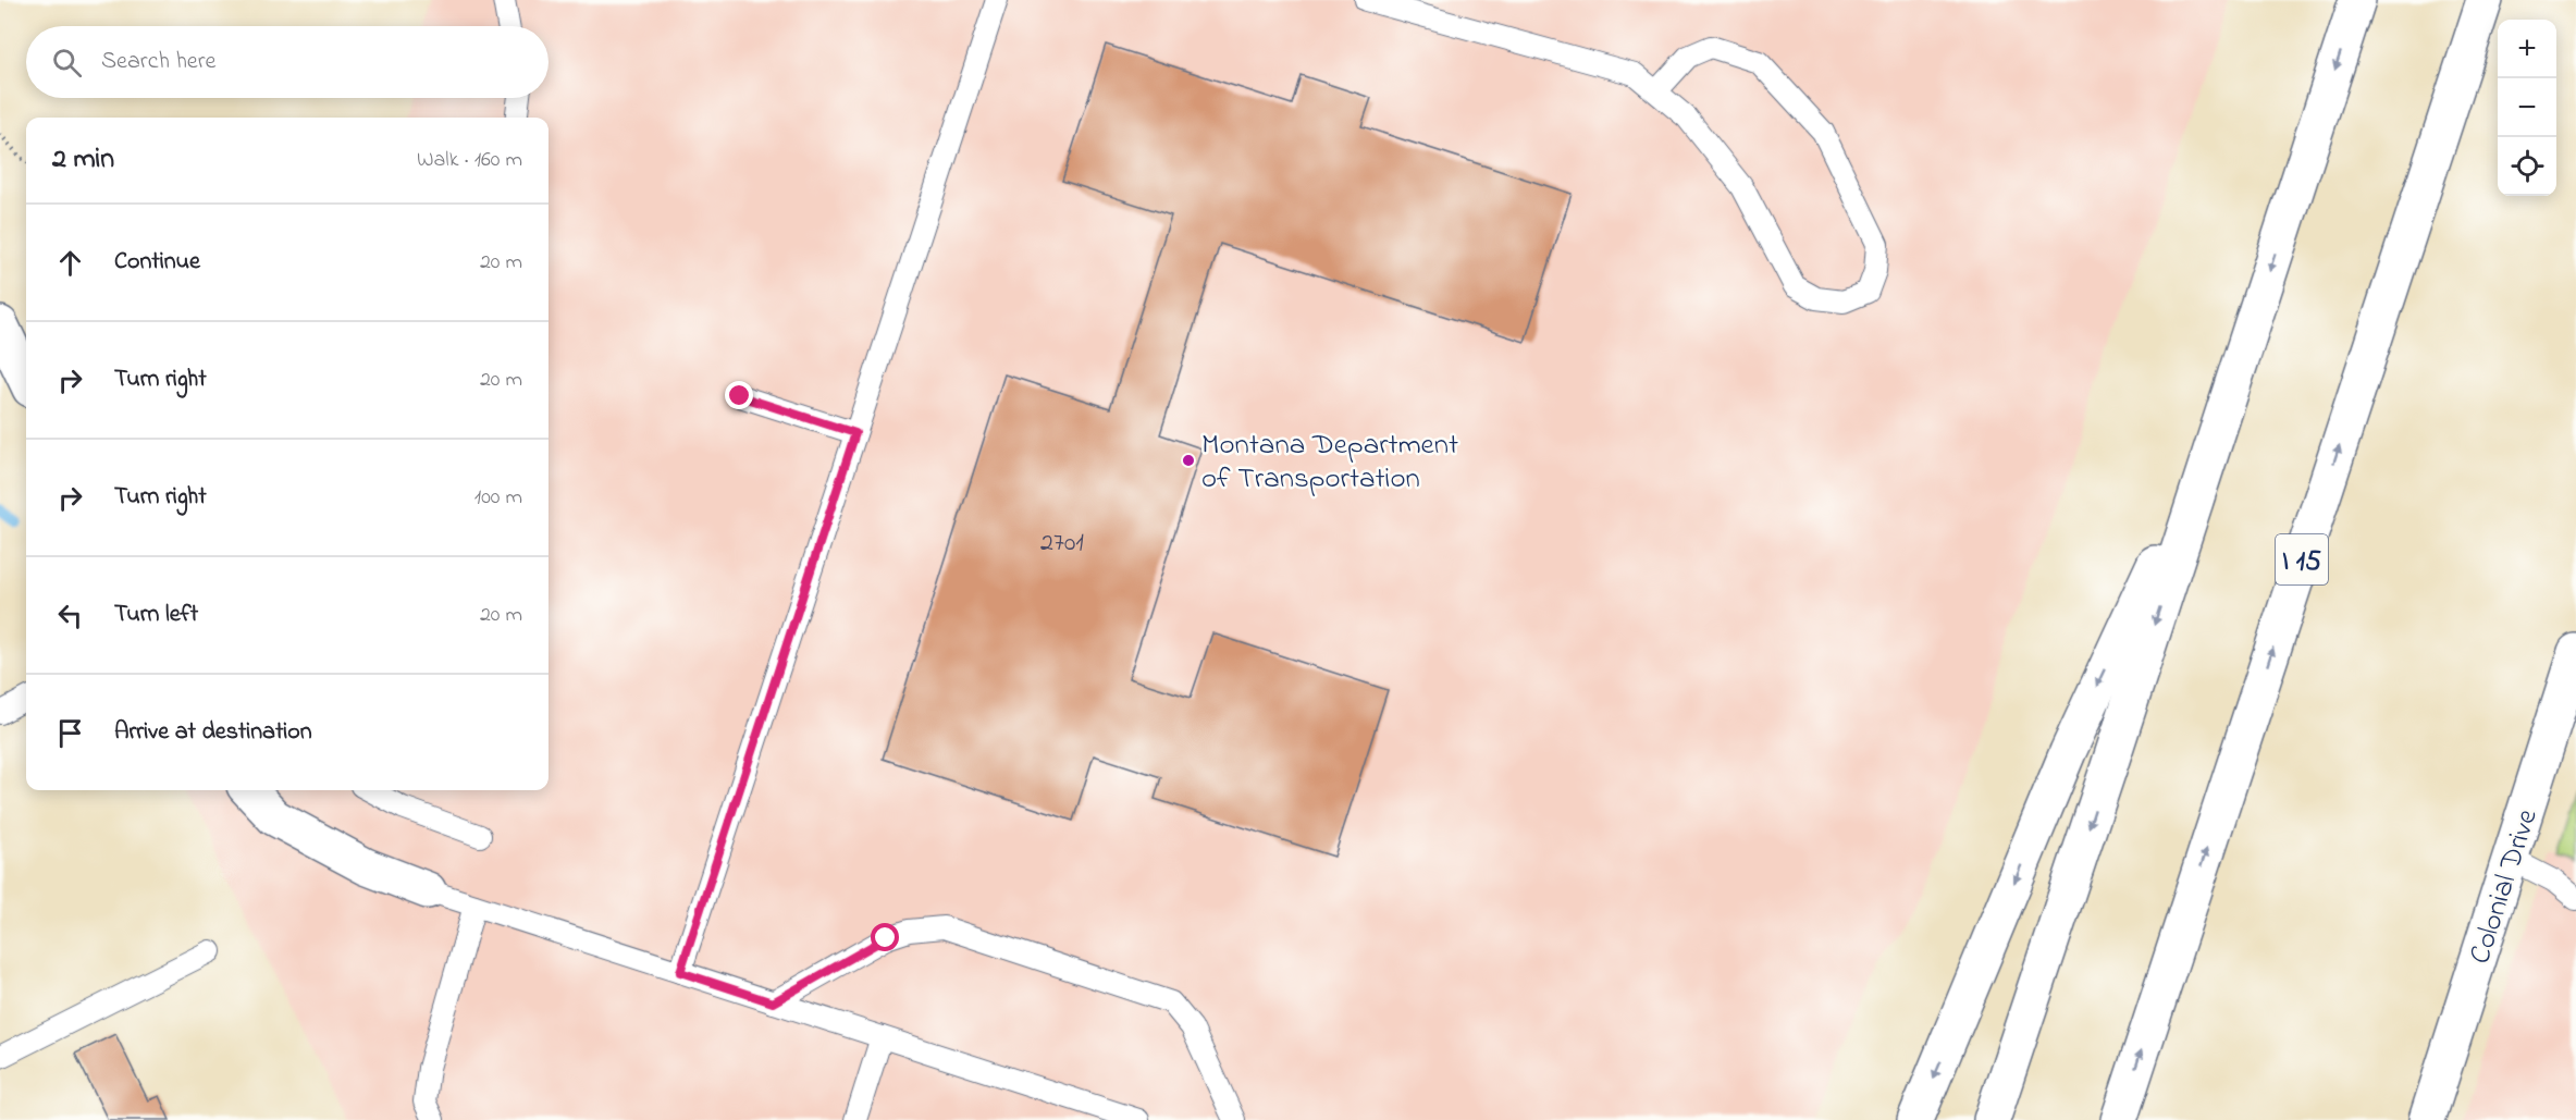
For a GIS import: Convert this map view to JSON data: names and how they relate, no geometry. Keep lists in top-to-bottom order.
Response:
{
  "streets": {
    "main road": ["I 15", "Colonial Drive"]
  },
  "places": ["Montana Department of Transportation"],
  "house_numbers": ["2701"],
  "page": {
    "map_buttons": ["+", "−"],
    "search": "Search here",
    "heading": ["2 min", "Walk · 160 m"],
    "list": [
      ["Continue", "20 m"],
      ["Turn right", "20 m"],
      ["Turn right", "100 m"],
      ["Turn left", "20 m"],
      "Arrive at destination"
    ]
  }
}
